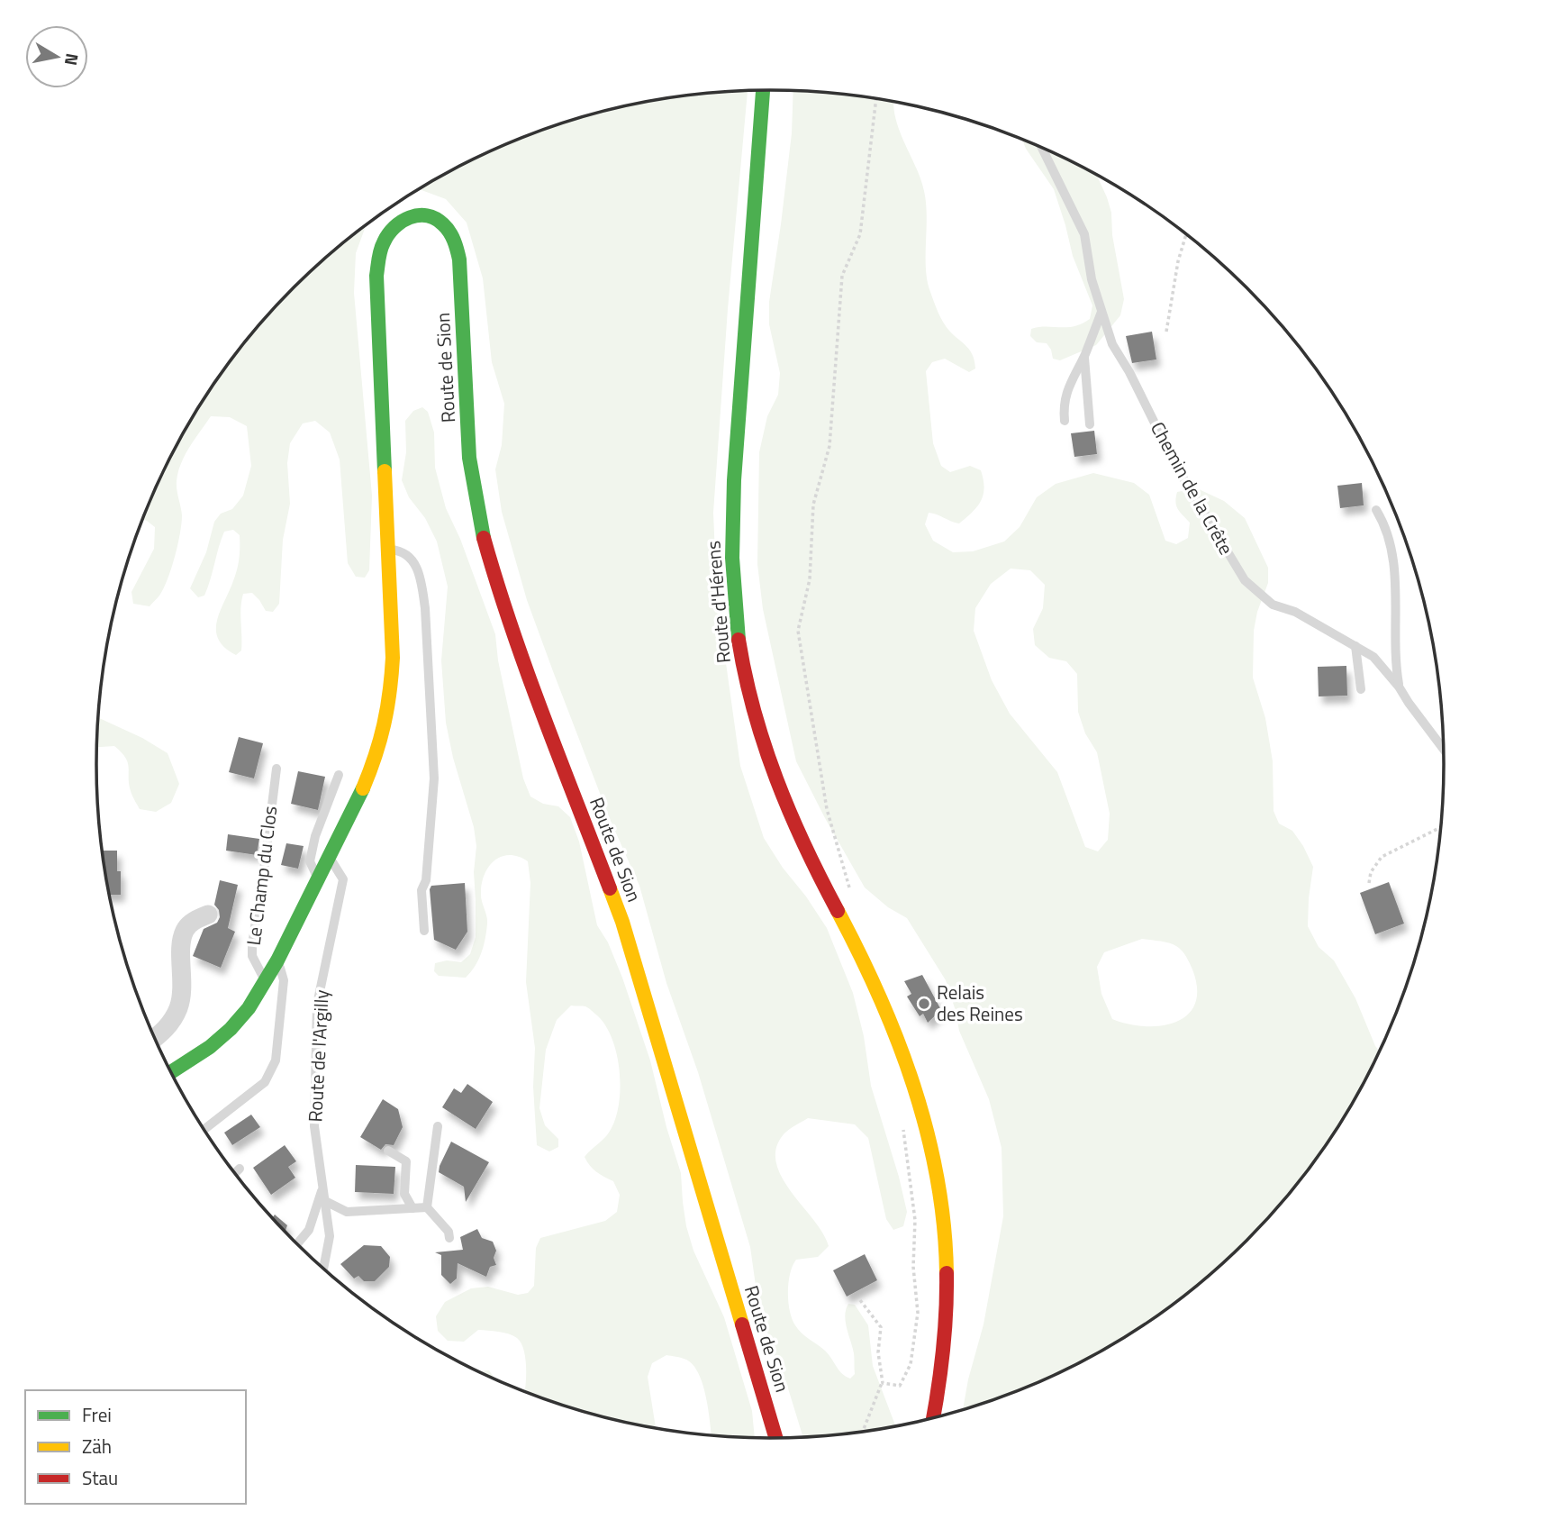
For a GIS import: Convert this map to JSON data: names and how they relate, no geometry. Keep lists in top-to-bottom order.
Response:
{
  "streets": {
    "main road": ["Route de Sion", "Route d'Hérens"],
    "lane": ["Chemin de la Crête", "Le Champ du Clos", "Route de l'Argilly"]
  },
  "crossings": [
    ["Route de Sion", "Le Champ du Clos"],
    ["Route de Sion", "Route de l'Argilly"]
  ],
  "places": ["Relais des Reines"],
  "legend": ["Frei", "Zäh", "Stau"],
  "north": "right"
}
